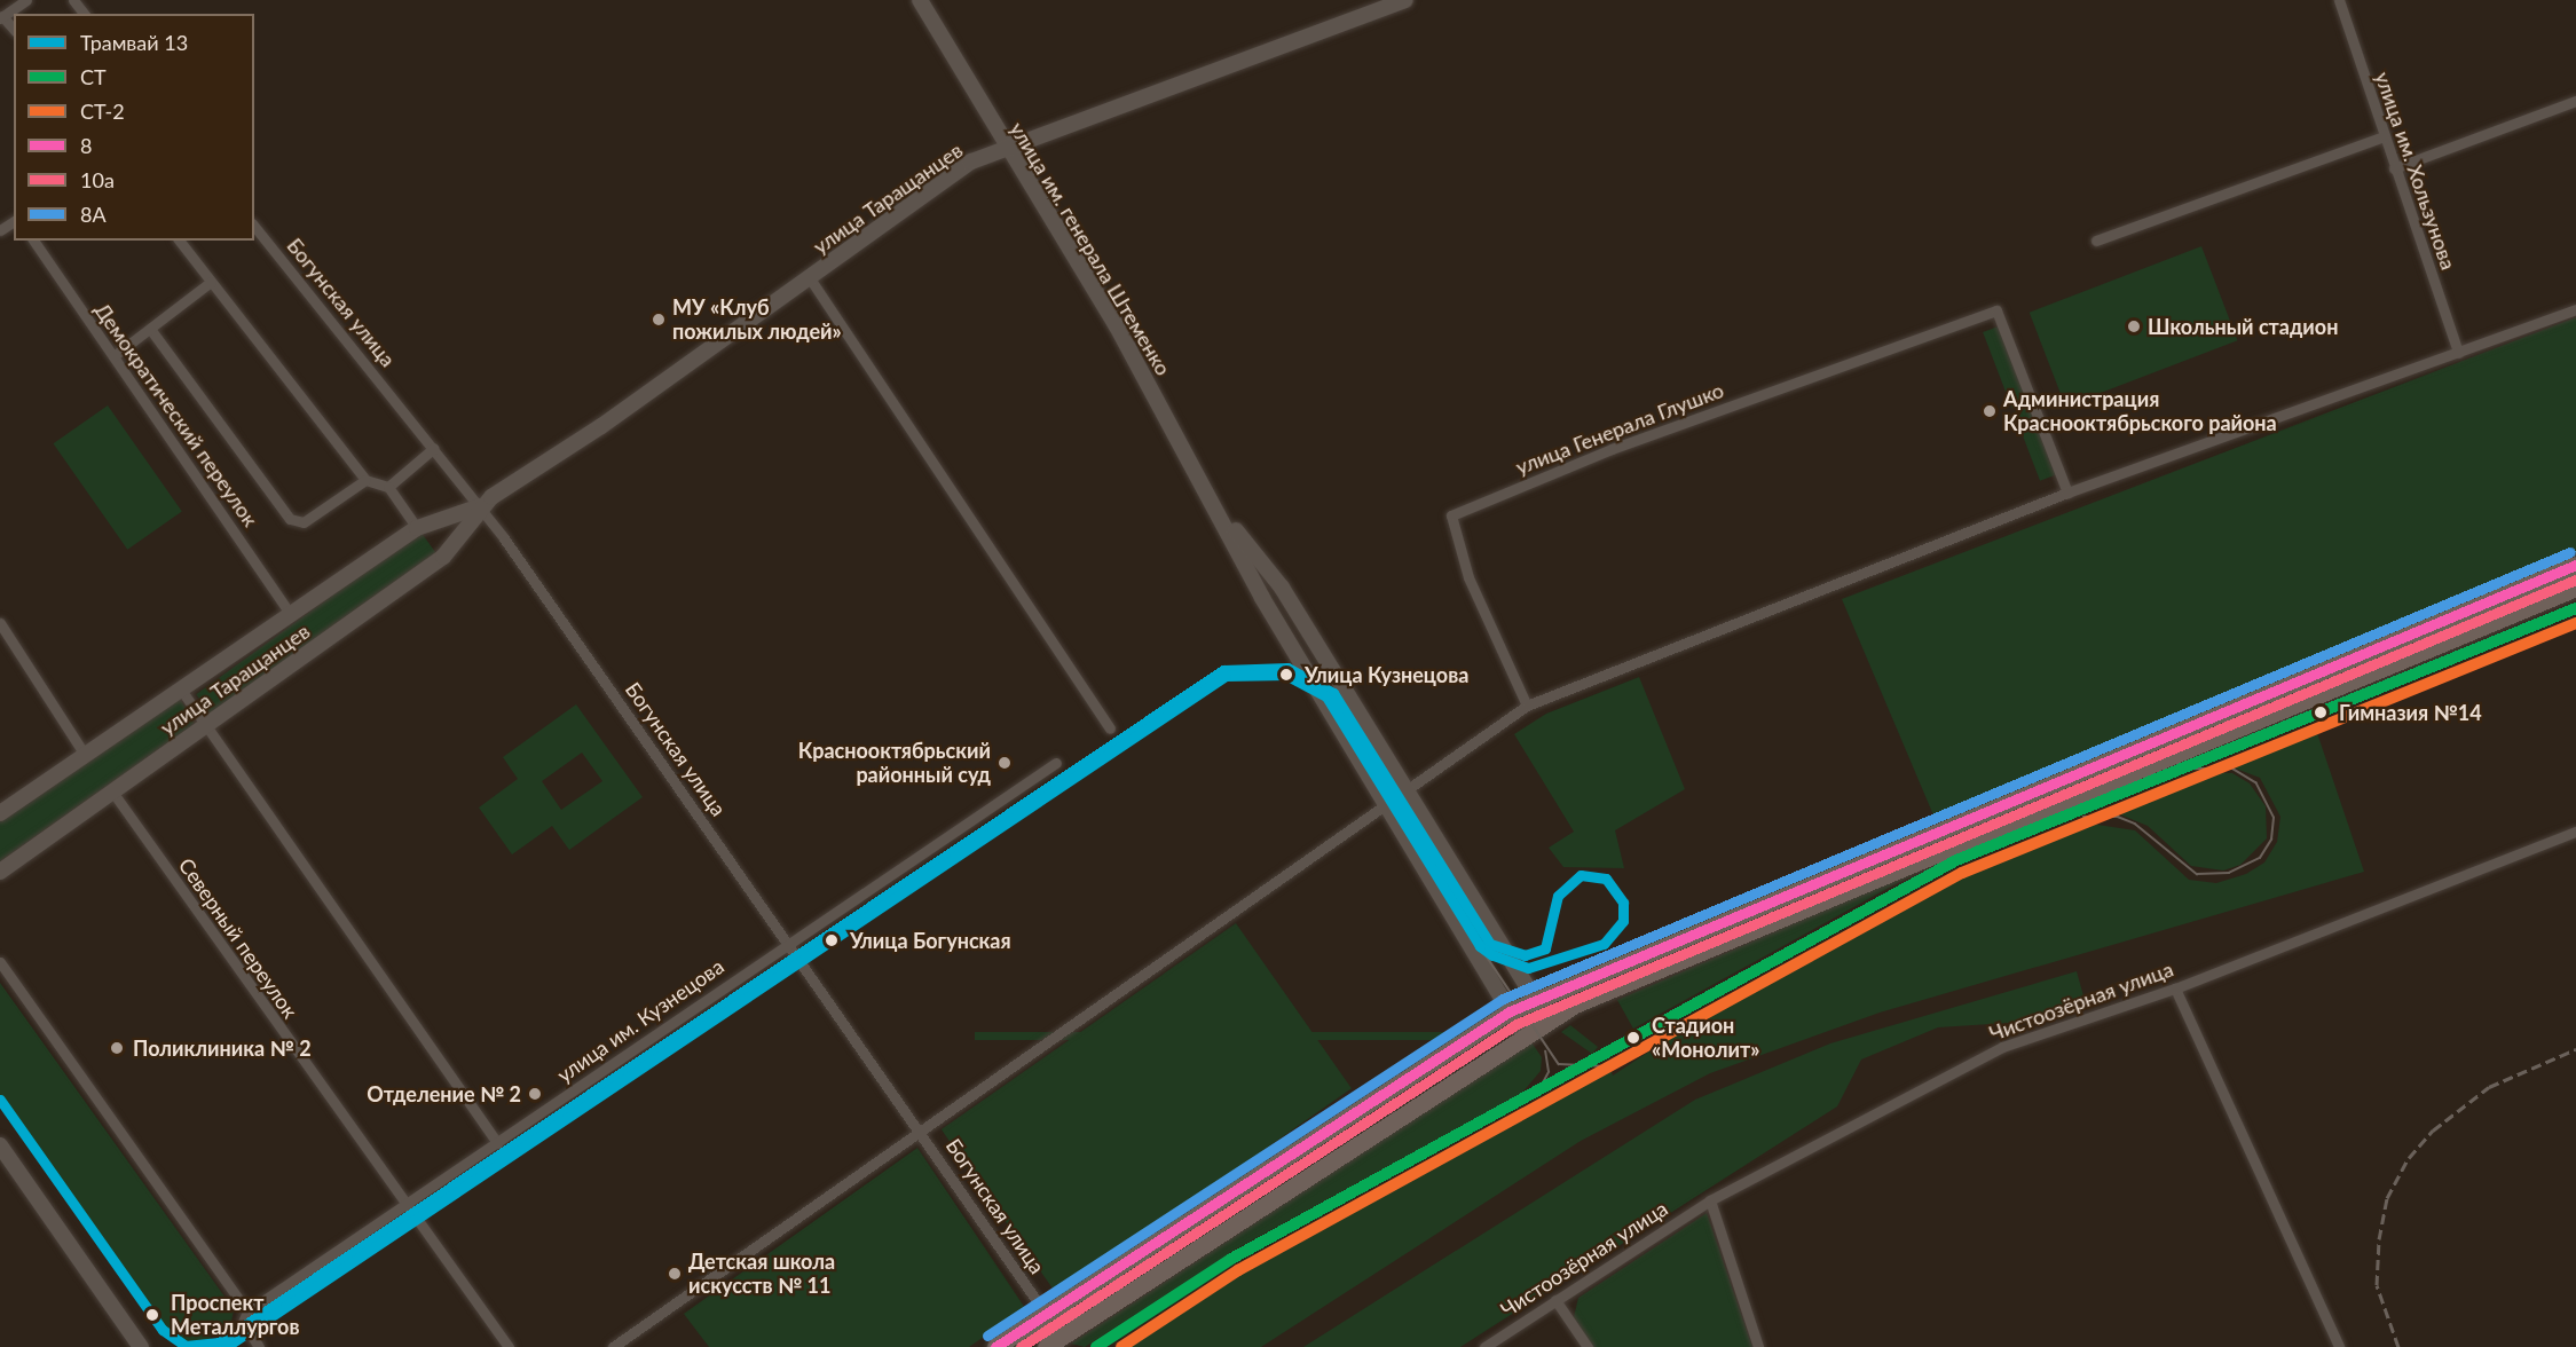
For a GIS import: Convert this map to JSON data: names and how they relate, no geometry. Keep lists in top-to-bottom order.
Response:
{
  "streets": {
    "street": [
      "улица им. Хользунова",
      "улица Таращанцев",
      "улица им. генерала Штеменко",
      "Богунская улица",
      "Демократический переулок",
      "улица Генерала Глушко",
      "Северный переулок",
      "Чистоозёрная улица",
      "улица им. Кузнецова"
    ]
  },
  "crossings": [
    ["улица Таращанцев", "улица им. генерала Штеменко"],
    ["улица Таращанцев", "Богунская улица"],
    ["улица Таращанцев", "Демократический переулок"],
    ["улица Таращанцев", "Северный переулок"],
    ["Богунская улица", "улица им. Кузнецова"],
    ["Северный переулок", "улица им. Кузнецова"]
  ],
  "places": [
    "МУ «Клуб пожилых людей»",
    "Школьный стадион",
    "Администрация Краснооктябрьского района",
    "Улица Кузнецова",
    "Гимназия №14",
    "Краснооктябрьский районный суд",
    "Улица Богунская",
    "Стадион «Монолит»",
    "Поликлиника № 2",
    "Отделение № 2",
    "Детская школа искусств № 11",
    "Проспект Металлургов"
  ],
  "lines": [
    "transit line 8А",
    "transit line 8",
    "transit line 10а",
    "transit line СТ",
    "transit line СТ-2",
    "tram line 13"
  ],
  "legend": [
    "Трамвай 13",
    "СТ",
    "СТ-2",
    "8",
    "10а",
    "8А"
  ]
}
